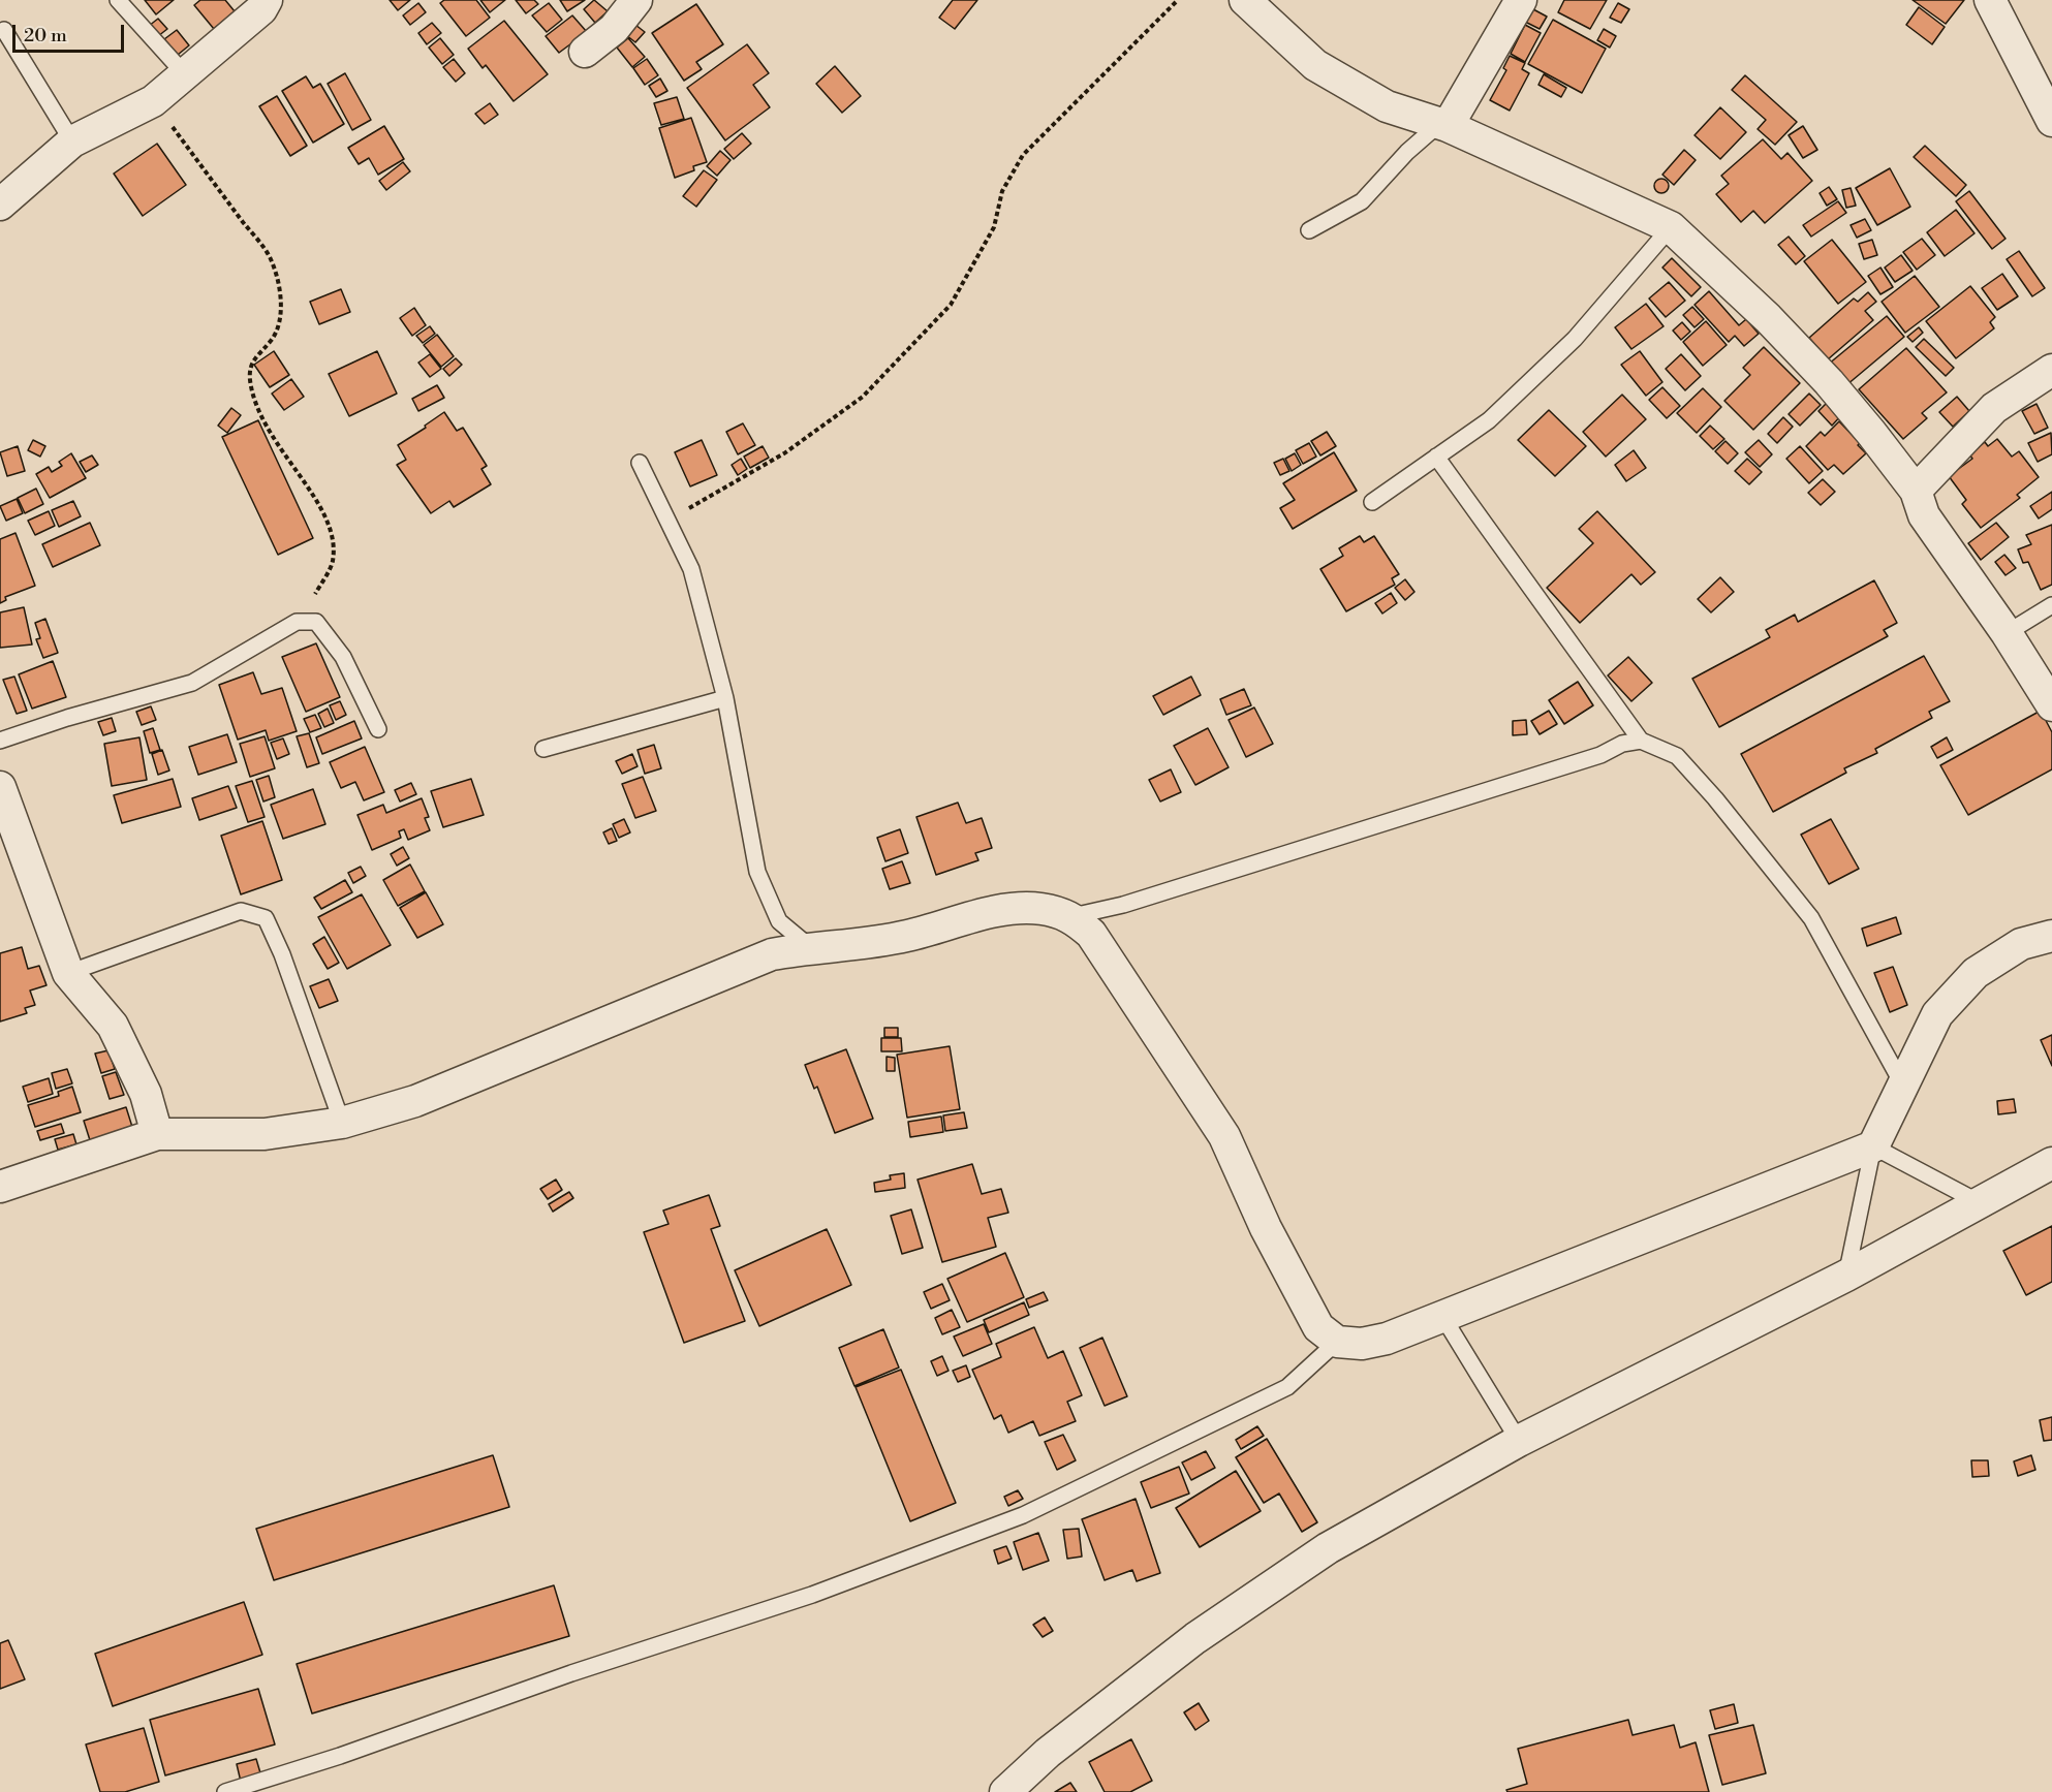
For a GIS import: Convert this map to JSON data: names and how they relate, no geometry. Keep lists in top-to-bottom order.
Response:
{
  "scale_bar": "20 m"
}
